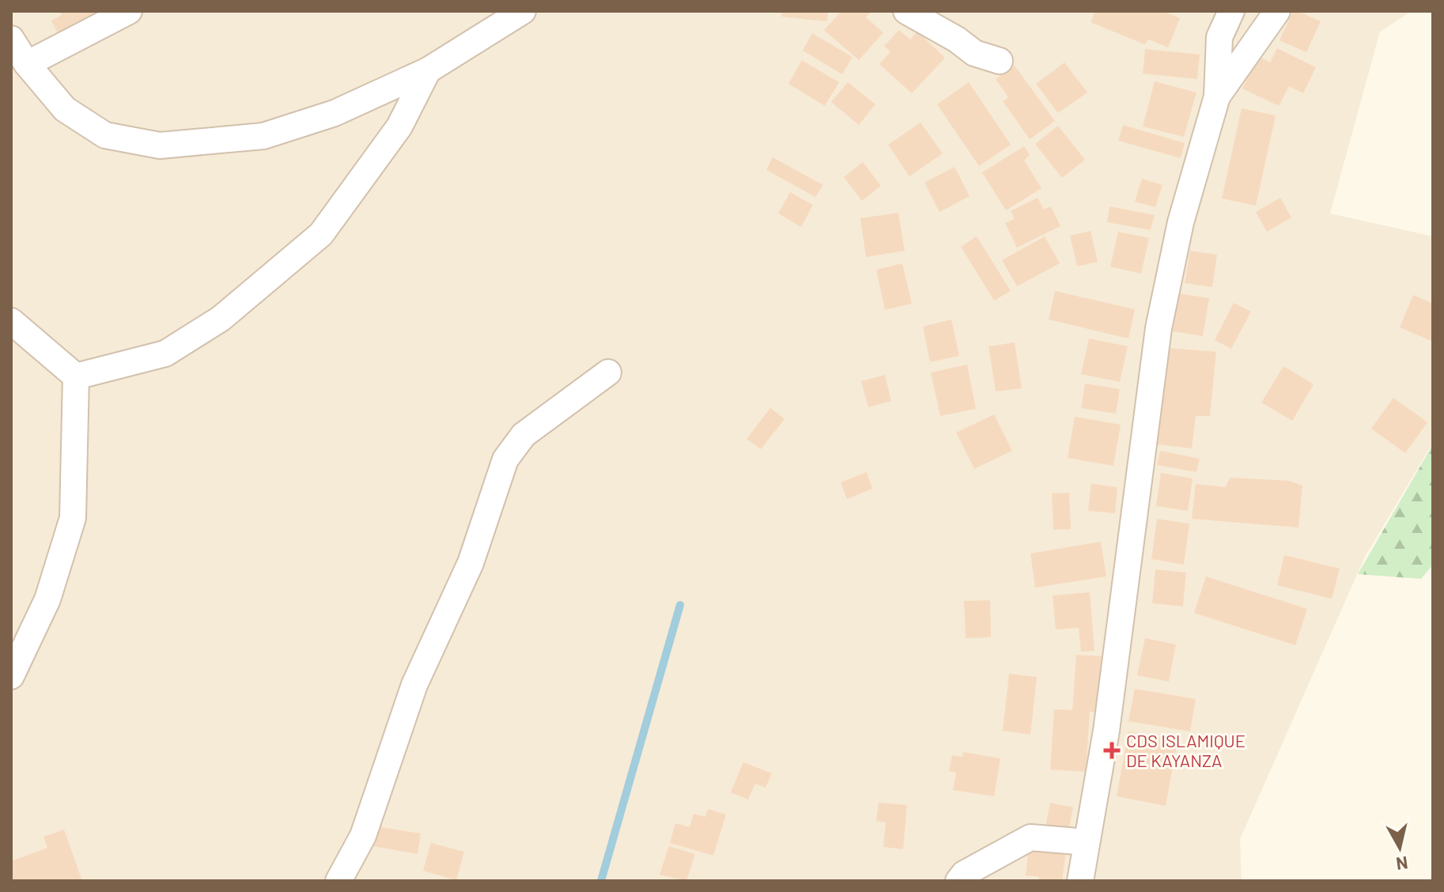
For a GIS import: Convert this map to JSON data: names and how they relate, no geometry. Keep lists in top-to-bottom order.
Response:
{
  "places": {
    "health": ["CDS ISLAMIQUE DE KAYANZA"]
  },
  "north": "bottom"
}
